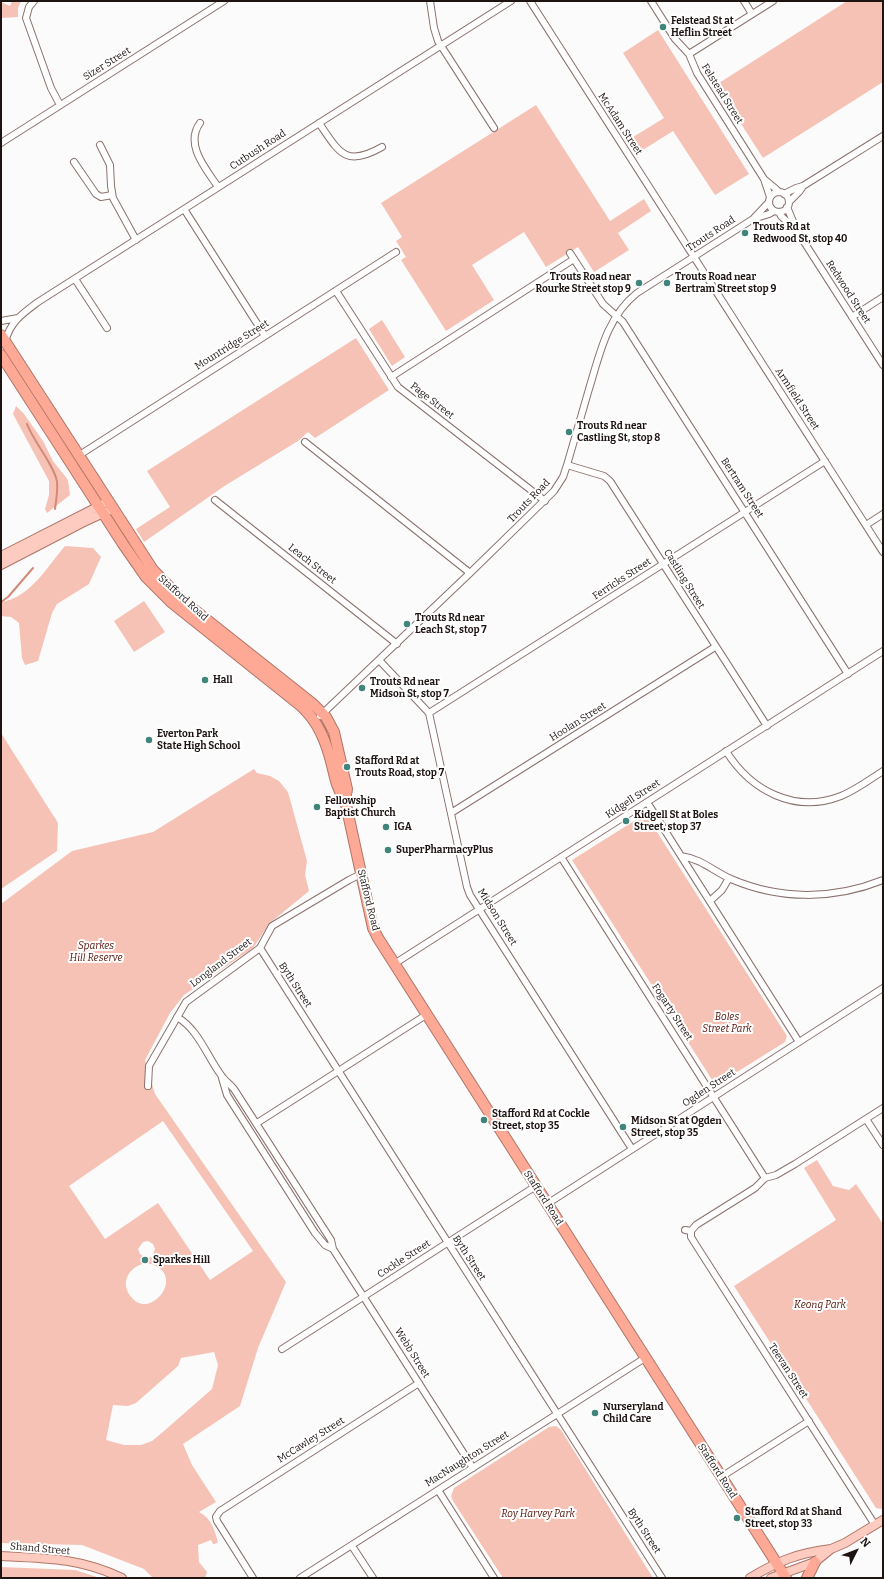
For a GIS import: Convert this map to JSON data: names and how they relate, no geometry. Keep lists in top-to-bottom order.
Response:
{
  "streets": {
    "highway": ["Stafford Road"],
    "main road": ["Shand Street"],
    "street": [
      "Sizer Street",
      "Felstead Street",
      "McAdam Street",
      "Cutbush Road",
      "Trouts Road",
      "Redwood Street",
      "Mountridge Street",
      "Armfield Street",
      "Page Street",
      "Bertram Street",
      "Leach Street",
      "Ferricks Street",
      "Castling Street",
      "Hoolan Street",
      "Kidgell Street",
      "Midson Street",
      "Longland Street",
      "Byth Street",
      "Fogarty Street",
      "Ogden Street",
      "Cockle Street",
      "Webb Street",
      "Teevan Street",
      "McCawley Street",
      "MacNaughton Street"
    ]
  },
  "crossings": [
    ["Felstead Street", "Trouts Road"],
    ["Felstead Street", "Redwood Street"],
    ["McAdam Street", "Trouts Road"],
    ["McAdam Street", "Armfield Street"],
    ["Cutbush Road", "Stafford Road"],
    ["Trouts Road", "Redwood Street"],
    ["Trouts Road", "Armfield Street"],
    ["Trouts Road", "Page Street"],
    ["Trouts Road", "Bertram Street"],
    ["Trouts Road", "Leach Street"],
    ["Trouts Road", "Castling Street"],
    ["Trouts Road", "Stafford Road"],
    ["Mountridge Street", "Page Street"],
    ["Mountridge Street", "Stafford Road"],
    ["Armfield Street", "Ferricks Street"],
    ["Bertram Street", "Ferricks Street"],
    ["Bertram Street", "Kidgell Street"],
    ["Ferricks Street", "Castling Street"],
    ["Ferricks Street", "Midson Street"],
    ["Castling Street", "Hoolan Street"],
    ["Castling Street", "Kidgell Street"],
    ["Stafford Road", "Kidgell Street"],
    ["Stafford Road", "Longland Street"],
    ["Stafford Road", "Ogden Street"],
    ["Stafford Road", "Cockle Street"],
    ["Stafford Road", "MacNaughton Street"],
    ["Hoolan Street", "Midson Street"],
    ["Kidgell Street", "Midson Street"],
    ["Kidgell Street", "Fogarty Street"],
    ["Midson Street", "Ogden Street"],
    ["Longland Street", "Byth Street"],
    ["Longland Street", "Webb Street"],
    ["Byth Street", "Cockle Street"],
    ["Byth Street", "MacNaughton Street"],
    ["Fogarty Street", "Ogden Street"],
    ["Fogarty Street", "Teevan Street"],
    ["Cockle Street", "Webb Street"],
    ["Webb Street", "McCawley Street"],
    ["Webb Street", "MacNaughton Street"]
  ],
  "parks": [
    "Sparkes Hill Reserve",
    "Boles Street Park",
    "Keong Park",
    "Roy Harvey Park"
  ],
  "places": [
    "Felstead St at Heflin Street",
    "Trouts Rd at Redwood St, stop 40",
    "Trouts Road near Rourke Street stop 9",
    "Trouts Road near Bertram Street stop 9",
    "Trouts Rd near Castling St, stop 8",
    "Trouts Rd near Leach St, stop 7",
    "Hall",
    "Trouts Rd near Midson St, stop 7",
    "Everton Park State High School",
    "Stafford Rd at Trouts Road, stop 7",
    "Fellowship Baptist Church",
    "Kidgell St at Boles Street, stop 37",
    "IGA",
    "SuperPharmacyPlus",
    "Stafford Rd at Cockle Street, stop 35",
    "Midson St at Ogden Street, stop 35",
    "Sparkes Hill",
    "Nurseryland Child Care",
    "Stafford Rd at Shand Street, stop 33"
  ],
  "north": "top right"
}
